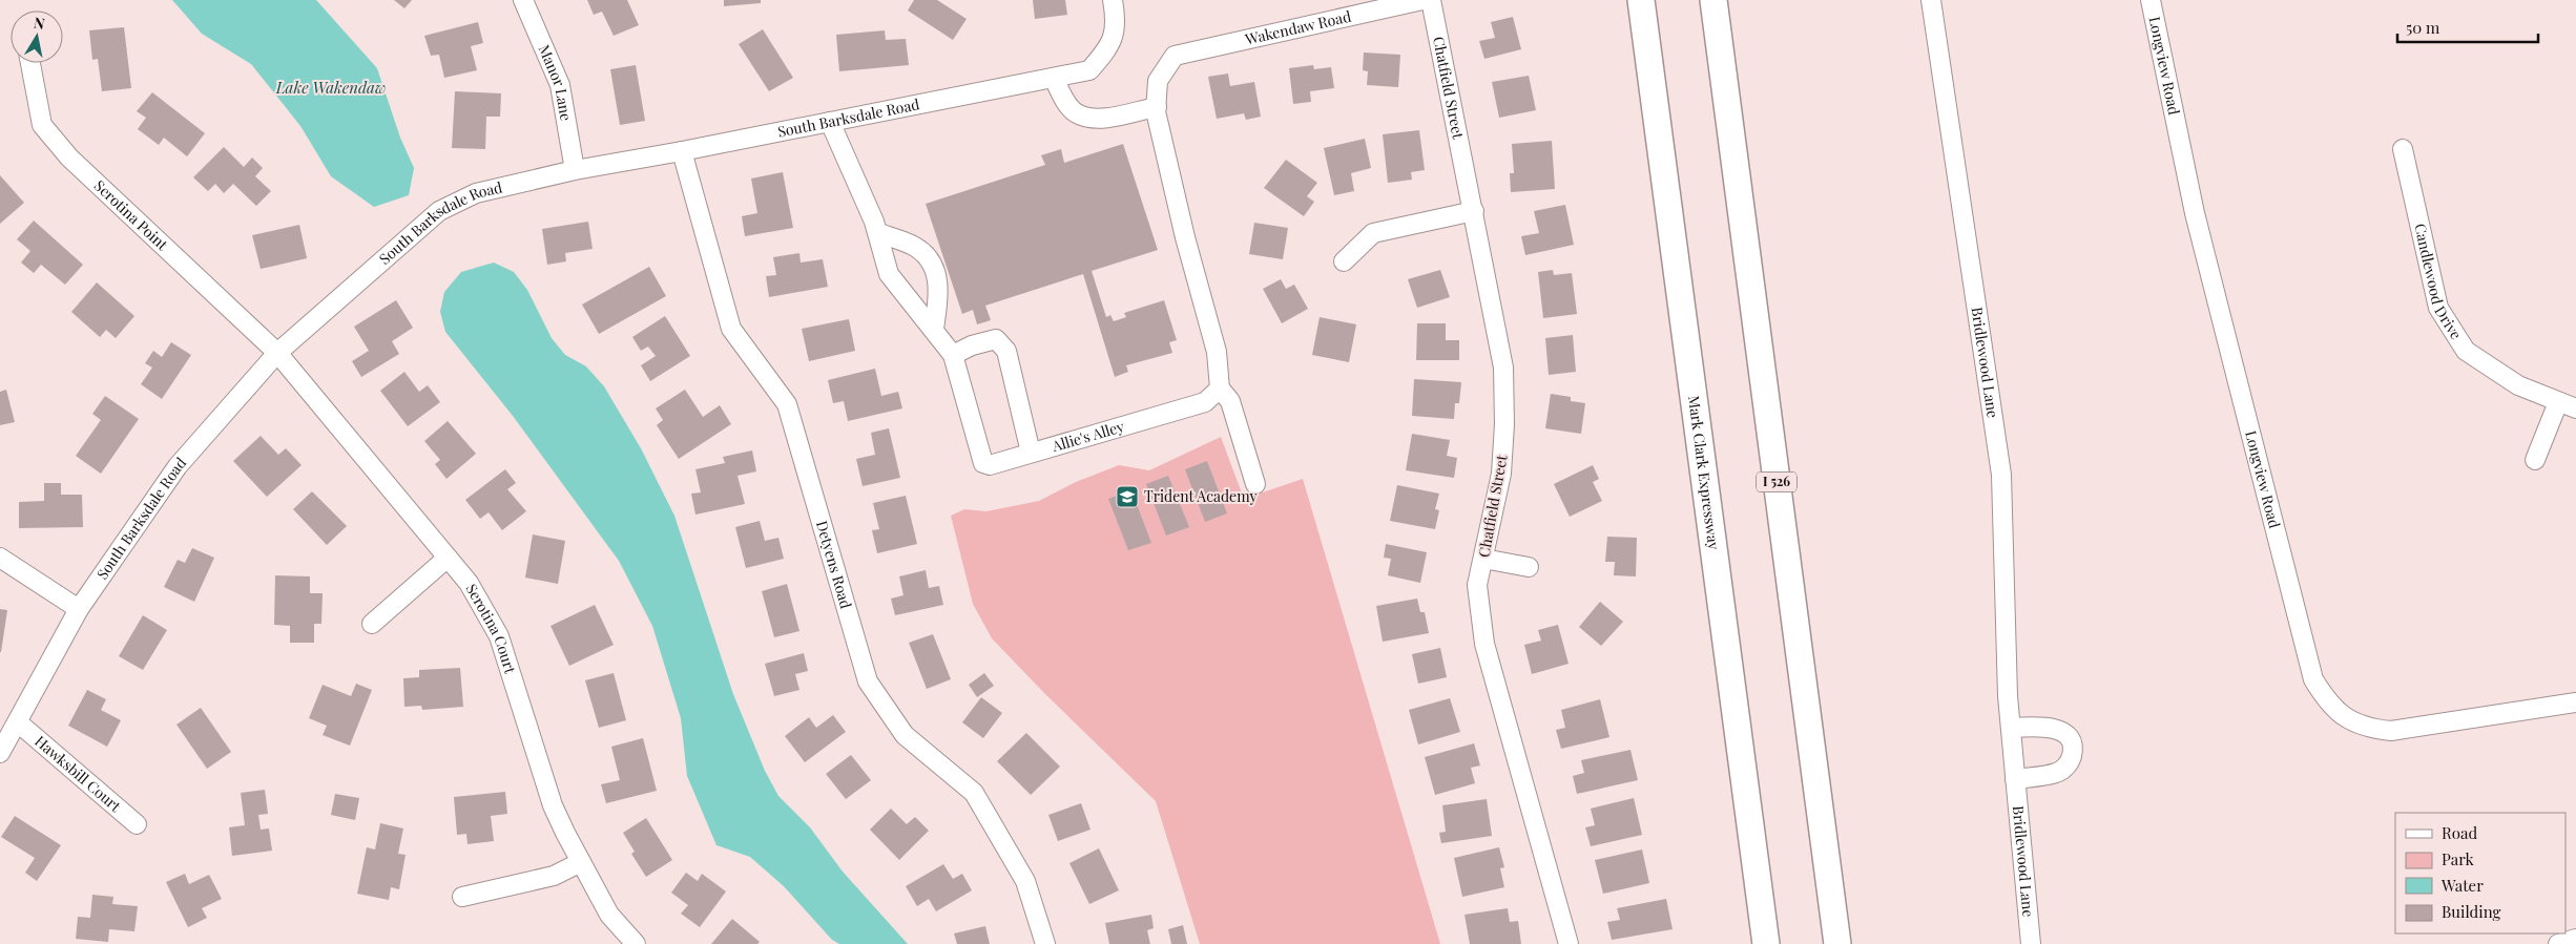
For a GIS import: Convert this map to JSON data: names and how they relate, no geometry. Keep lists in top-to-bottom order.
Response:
{
  "streets": {
    "highway": ["Mark Clark Expressway", "I 526"],
    "street": [
      "Wakendaw Road",
      "Longview Road",
      "Manor Lane",
      "Chatfield Street",
      "South Barksdale Road",
      "Serotina Point",
      "Candlewood Drive",
      "Bridlewood Lane",
      "Allie's Alley",
      "Detyens Road",
      "Serotina Court",
      "Hawksbill Court"
    ]
  },
  "crossings": [
    ["Manor Lane", "South Barksdale Road"],
    ["South Barksdale Road", "Serotina Point"],
    ["South Barksdale Road", "Allie's Alley"],
    ["South Barksdale Road", "Detyens Road"],
    ["South Barksdale Road", "Serotina Court"],
    ["South Barksdale Road", "Hawksbill Court"],
    ["Serotina Point", "Serotina Court"]
  ],
  "water": ["Lake Wakendaw"],
  "places": {
    "school or university": ["Trident Academy"]
  },
  "legend": [
    "Road",
    "Park",
    "Water",
    "Building"
  ],
  "scale_bar": "50 m",
  "north": "top"
}
